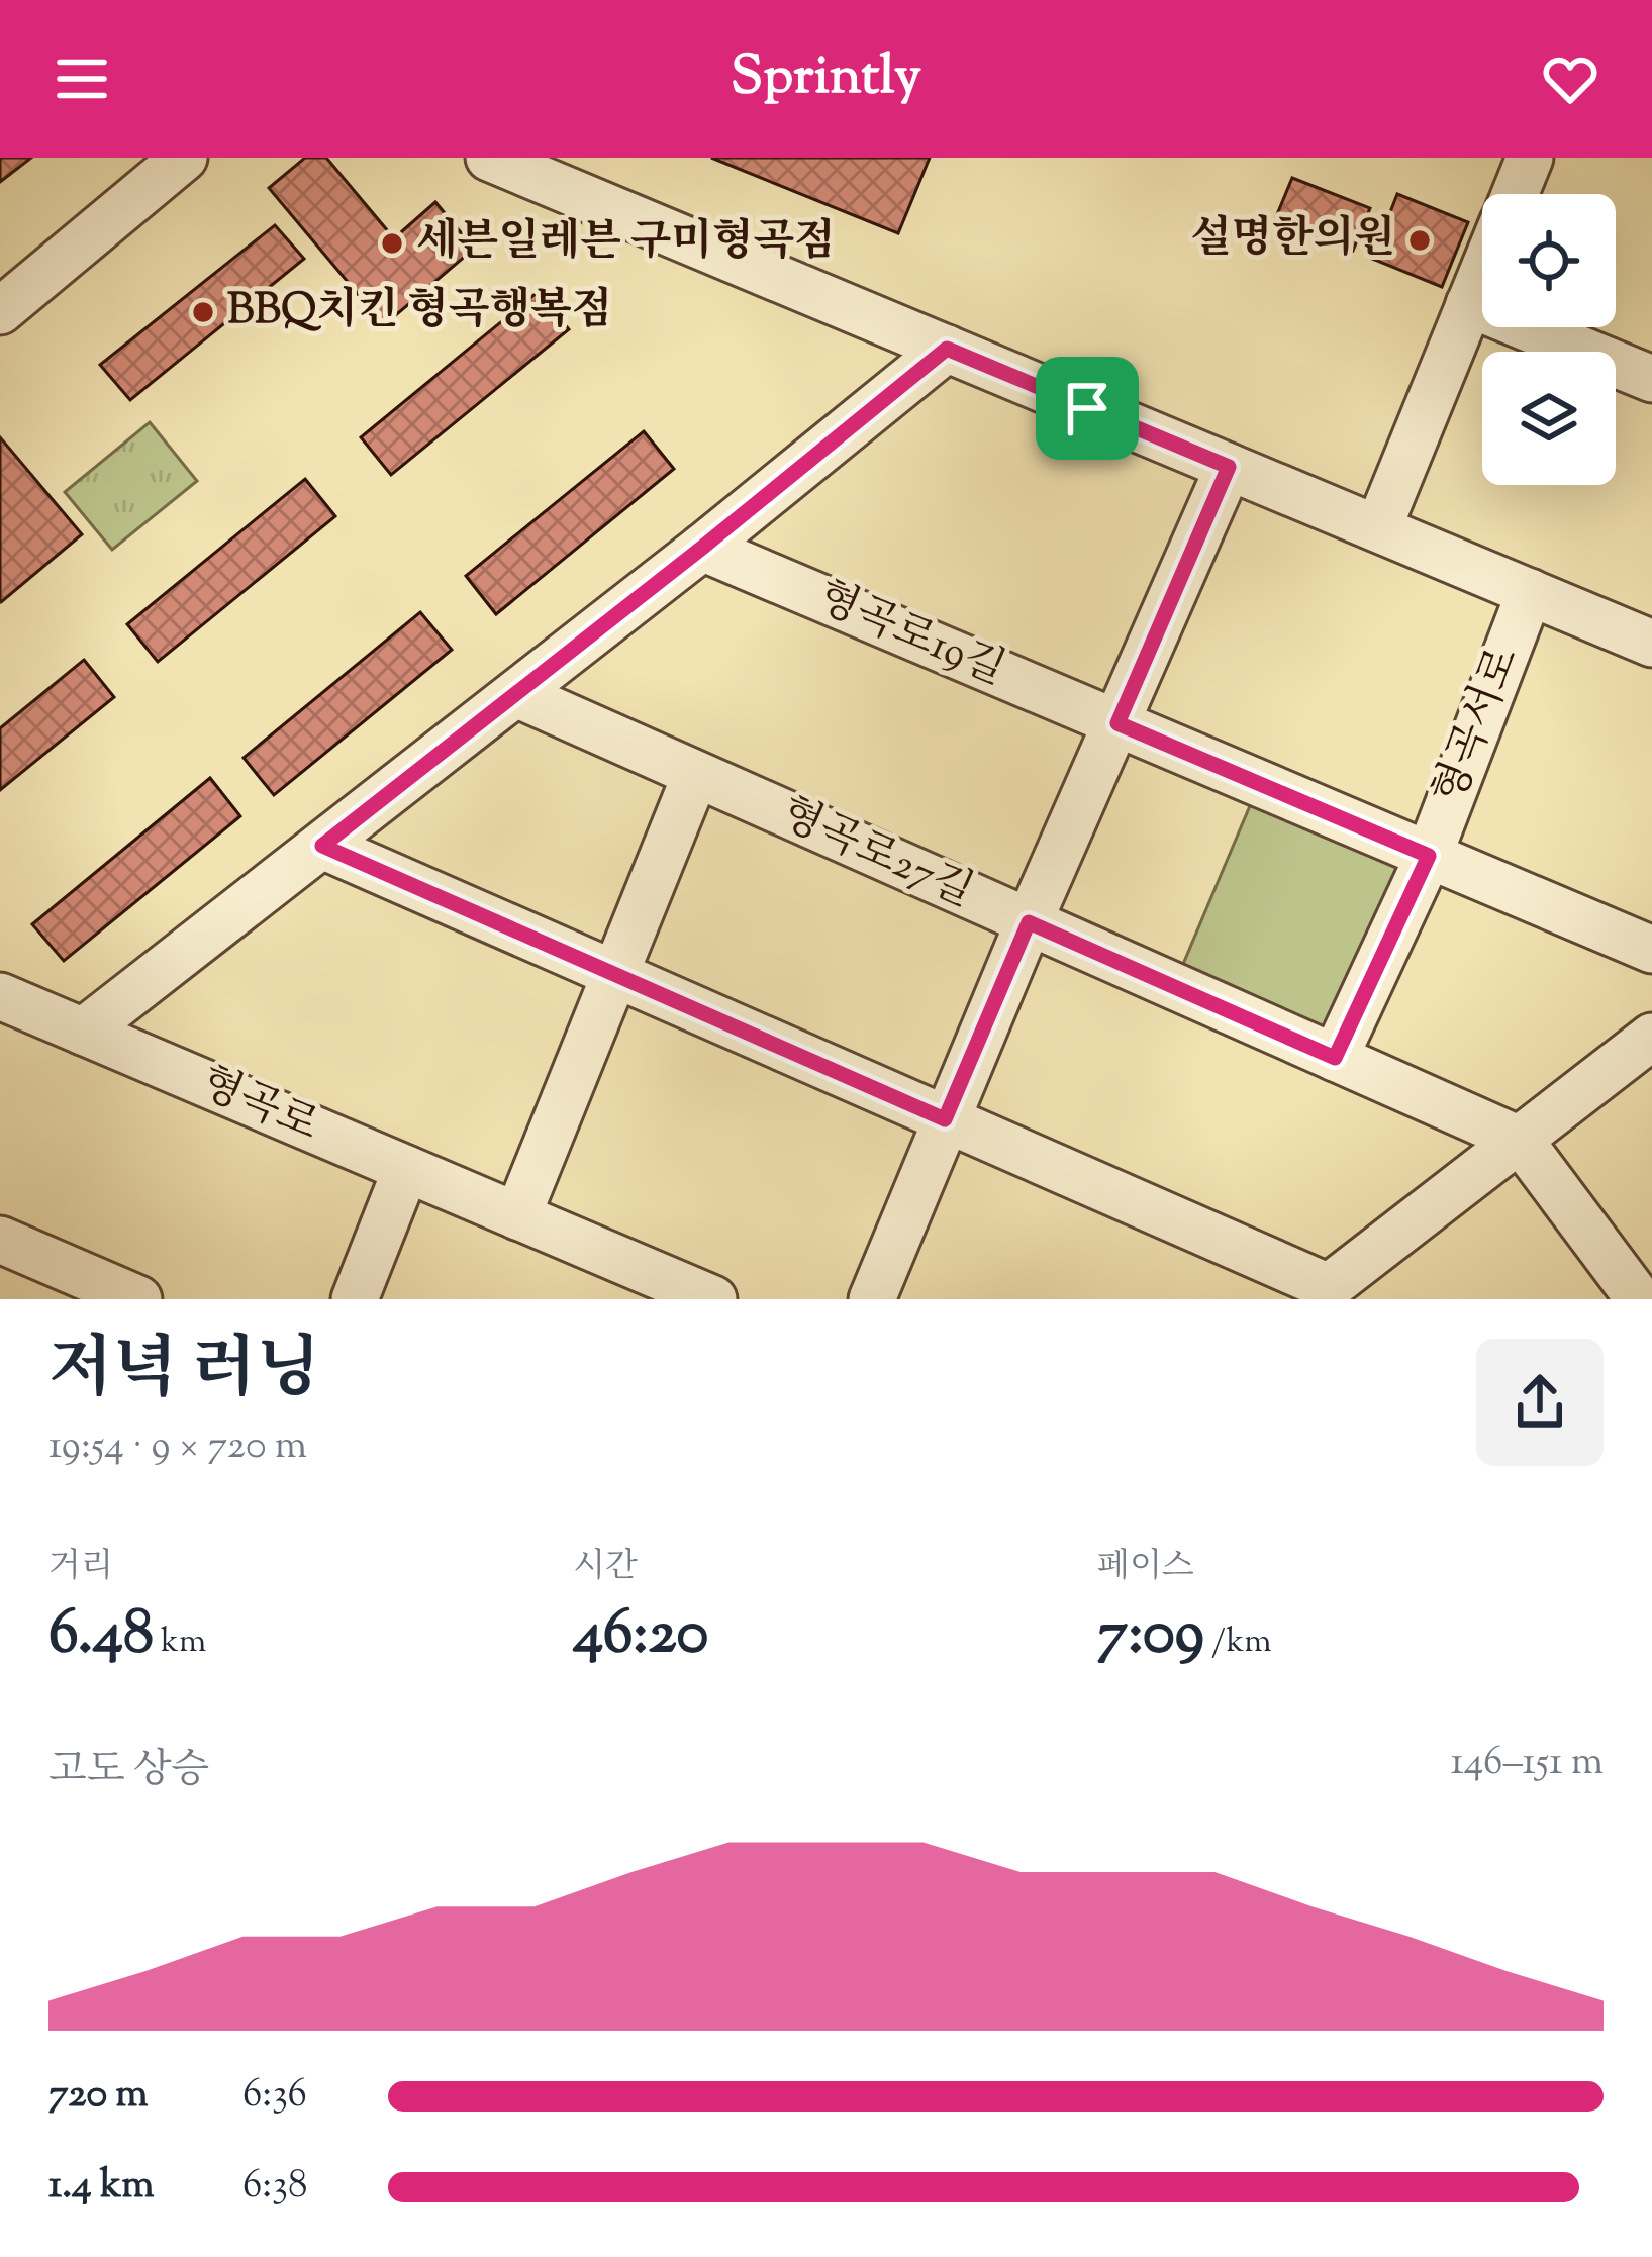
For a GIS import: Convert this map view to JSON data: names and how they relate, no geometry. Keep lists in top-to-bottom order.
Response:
{
  "streets": {
    "street": [
      "형곡로19길",
      "형곡서로",
      "형곡로27길",
      "형곡로"
    ]
  },
  "crossings": [
    ["형곡로19길", "형곡서로"],
    ["형곡서로", "형곡로27길"]
  ],
  "places": ["설명한의원", "세븐일레븐 구미형곡점", "BBQ치킨 형곡행복점"],
  "page": {
    "header": "Sprintly",
    "heading": ["저녁 러닝", "19:54 · 9 × 720 m"],
    "stats": [
      ["거리", "6.48 km"],
      ["시간", "46:20"],
      ["페이스", "7:09 /km"]
    ],
    "chart": ["고도 상승", "146–151 m"],
    "list": [
      {
        "name": "720 m",
        "note": "6:36"
      },
      {
        "name": "1.4 km",
        "note": "6:38"
      }
    ]
  }
}
